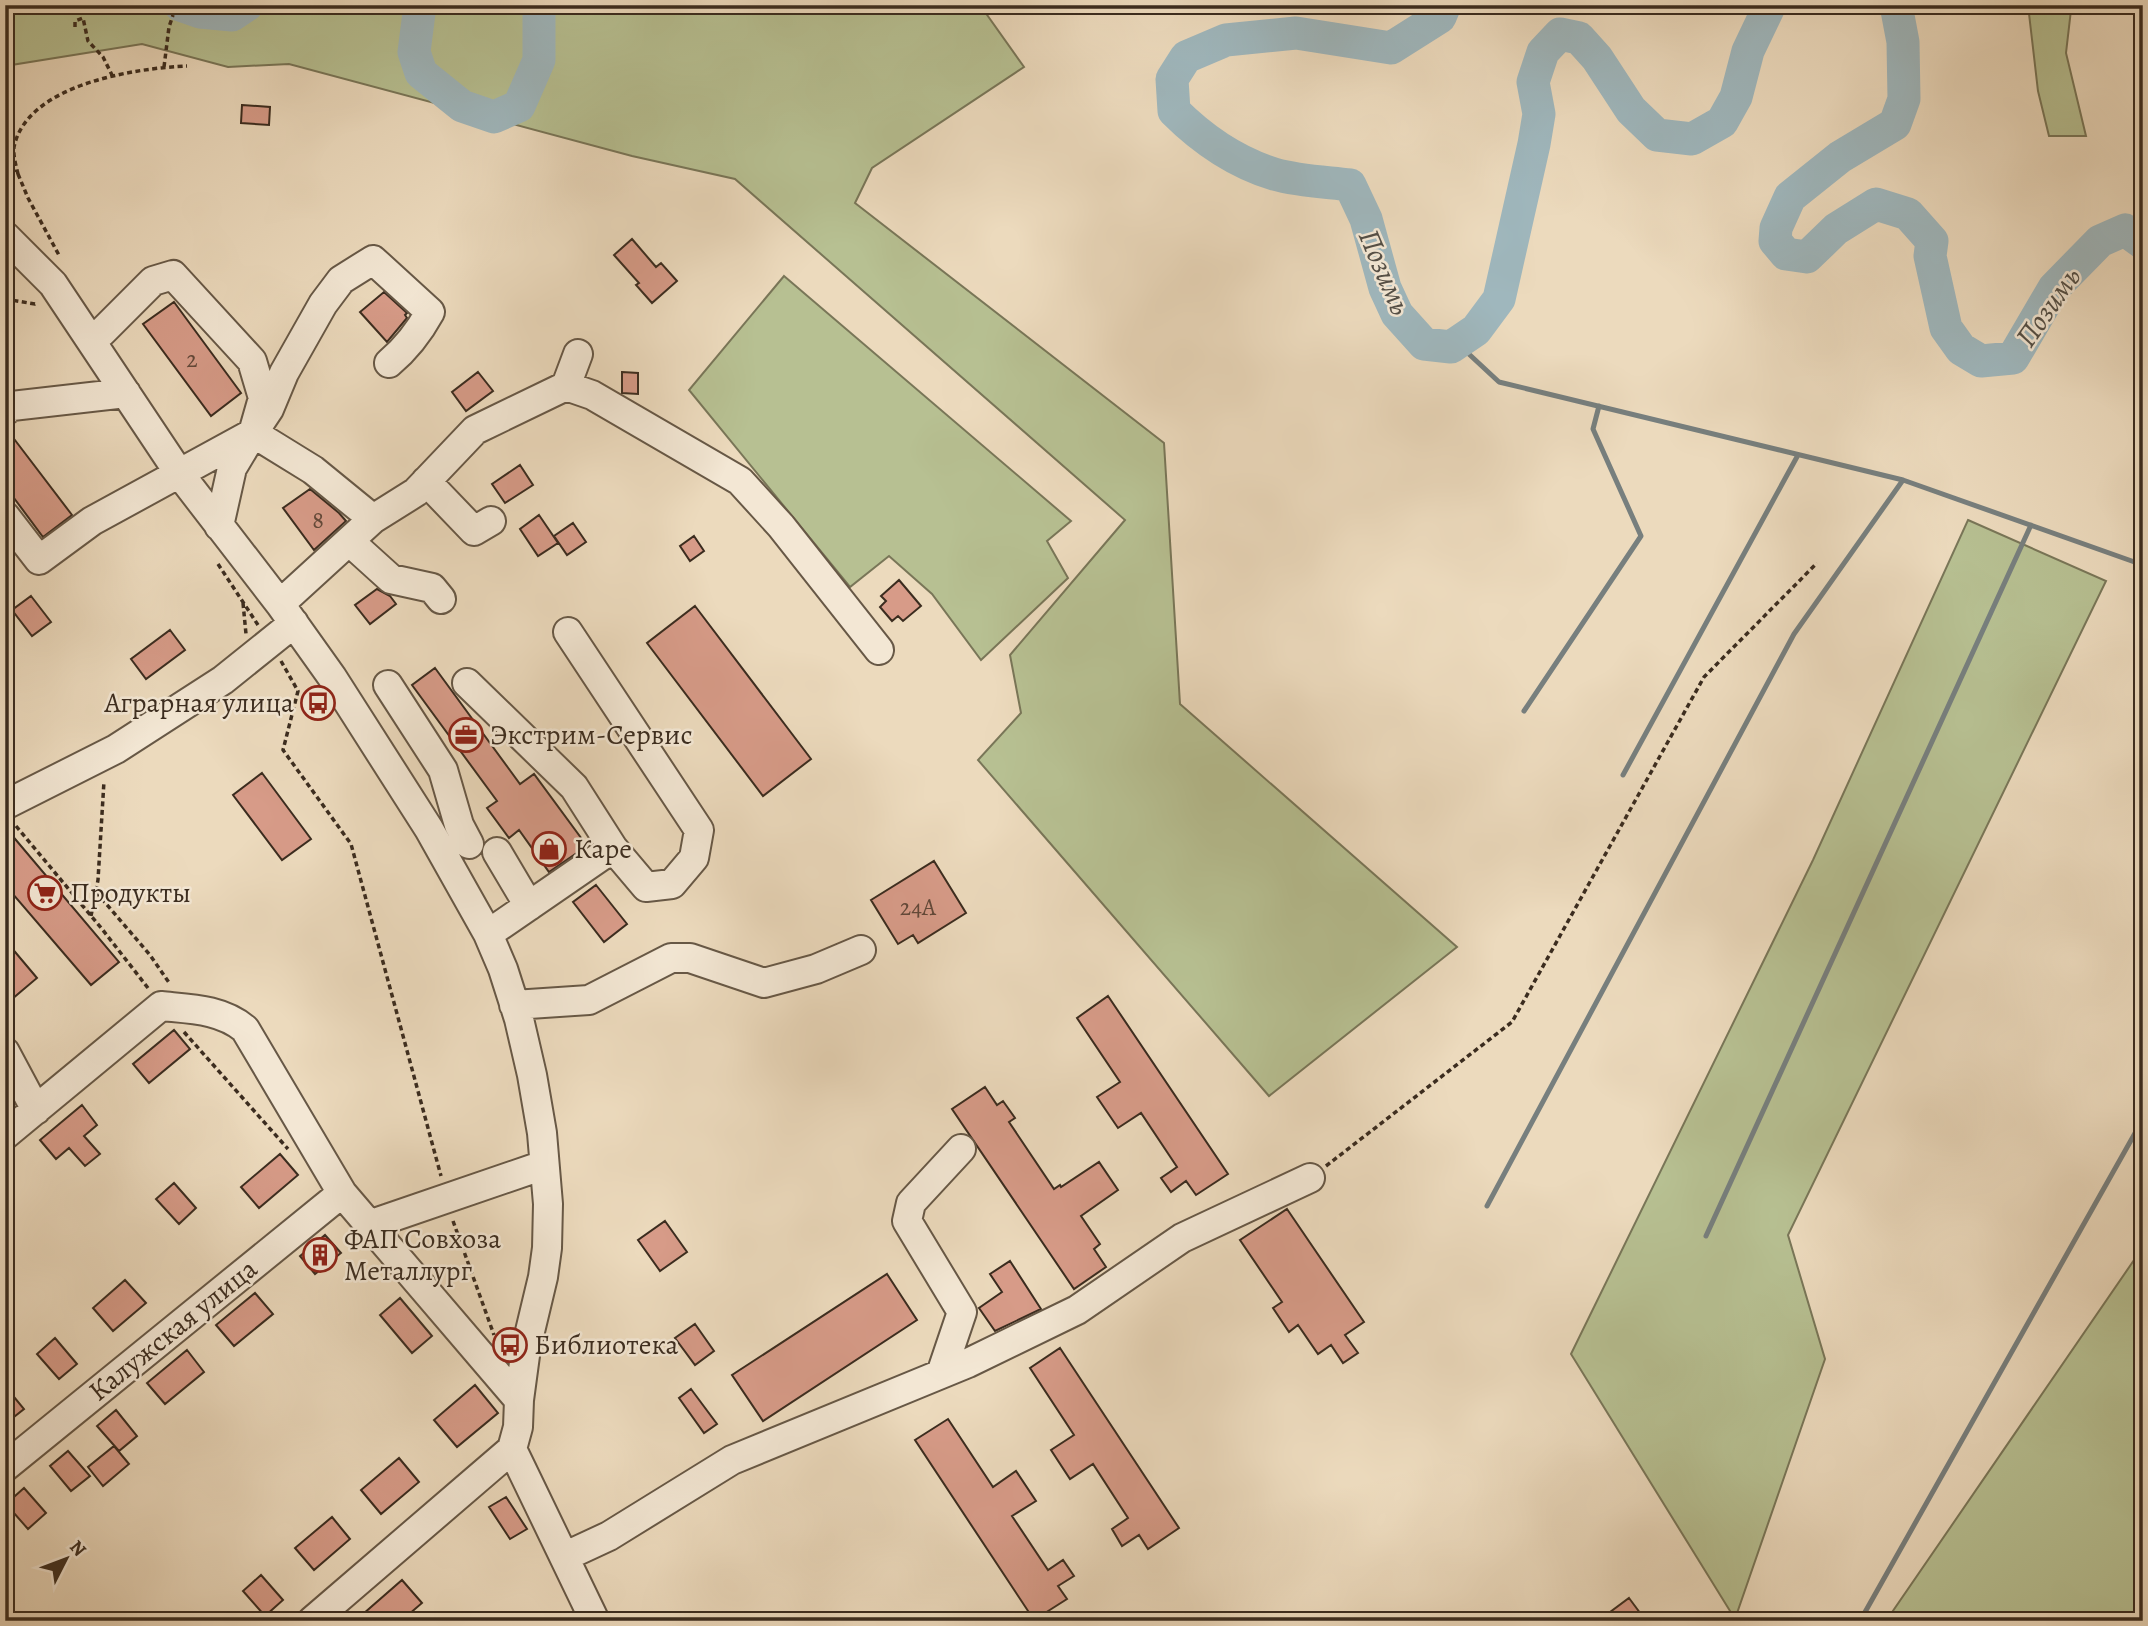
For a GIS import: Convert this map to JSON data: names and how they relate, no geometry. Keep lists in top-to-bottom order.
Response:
{
  "streets": {
    "street": ["Калужская улица"]
  },
  "water": ["Позимь"],
  "places": {
    "bus stop": ["Аграрная улица", "Библиотека"],
    "office": ["Экстрим-Сервис"],
    "shop": ["Каре"],
    "supermarket": ["Продукты"],
    "building": ["ФАП Совхоза Металлург"]
  },
  "house_numbers": ["2", "8", "24А"],
  "north": "top right"
}
